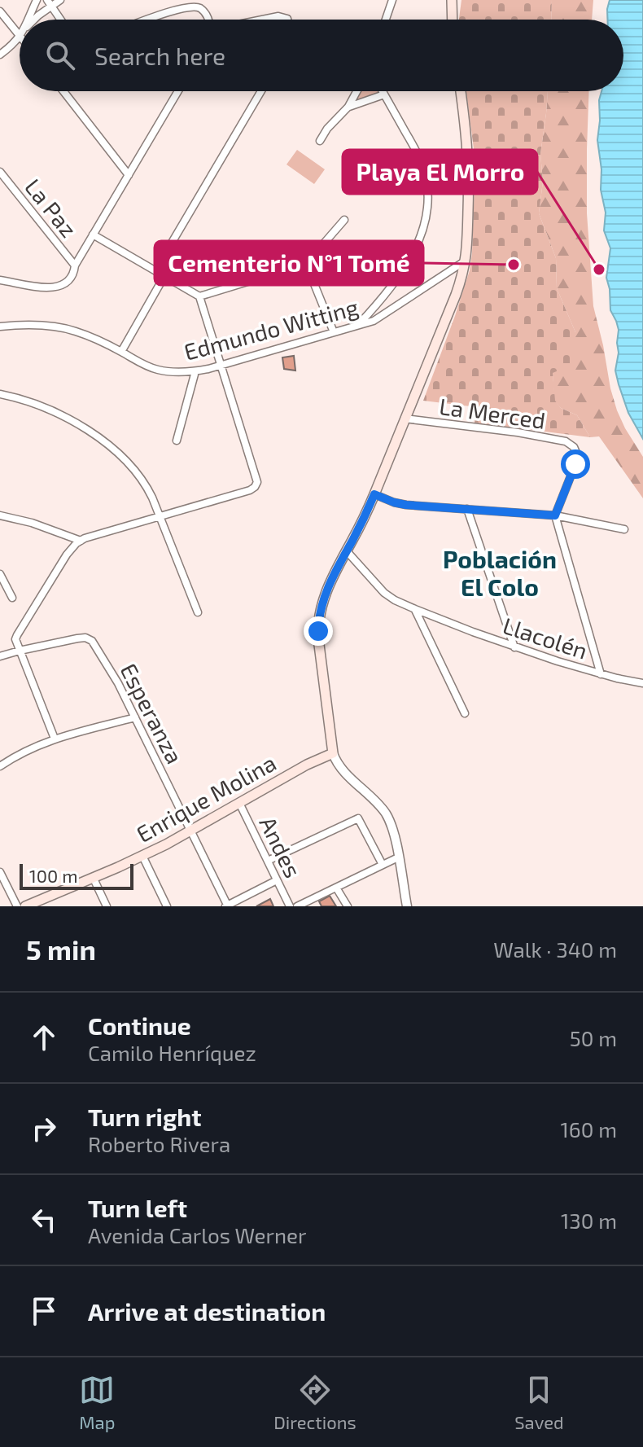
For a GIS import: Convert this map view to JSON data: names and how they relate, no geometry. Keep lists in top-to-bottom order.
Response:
{
  "streets": {
    "main road": ["Enrique Molina"],
    "street": [
      "La Paz",
      "Edmundo Witting",
      "La Merced",
      "Llacolén",
      "Esperanza",
      "Andes"
    ]
  },
  "crossings": [
    ["Esperanza", "Enrique Molina"],
    ["Enrique Molina", "Andes"]
  ],
  "districts": ["Población El Colo"],
  "places": ["Cementerio N°1 Tomé", "Playa El Morro"],
  "scale_bar": "100 m",
  "page": {
    "search": "Search here",
    "scale": "100 m",
    "heading": ["5 min", "Walk · 340 m"],
    "list": [
      ["Continue", "Camilo Henríquez", "50 m"],
      ["Turn right", "Roberto Rivera", "160 m"],
      ["Turn left", "Avenida Carlos Werner", "130 m"],
      "Arrive at destination"
    ],
    "nav": ["Map", "Directions", "Saved"]
  }
}
